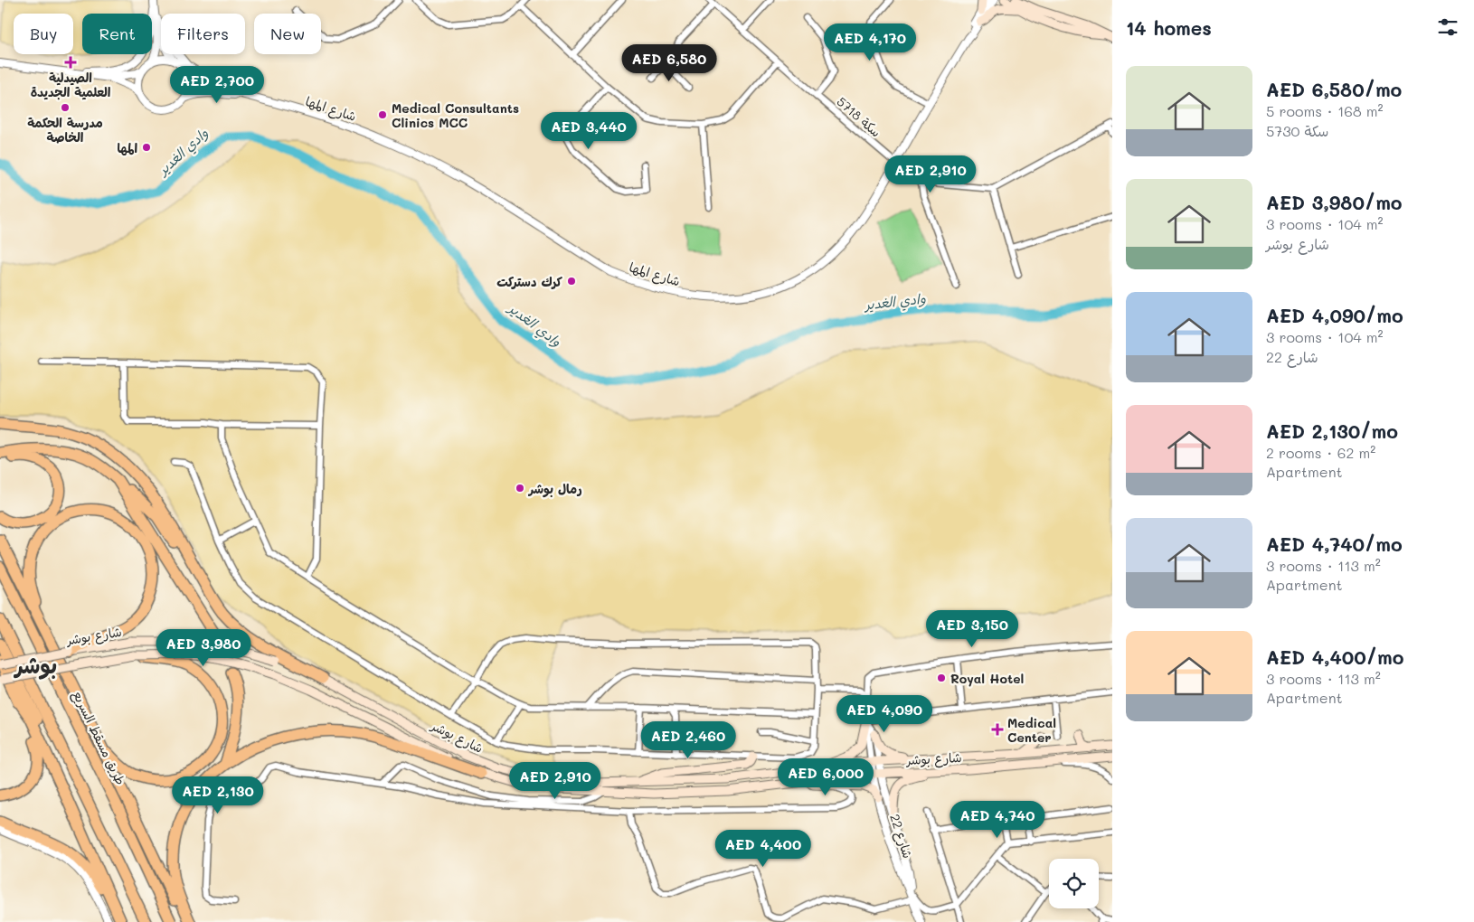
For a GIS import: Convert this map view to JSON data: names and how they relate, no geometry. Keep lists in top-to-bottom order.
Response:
{
  "streets": {
    "highway": ["طريق مسقط السريع"],
    "main road": ["شارع بوشر"],
    "street": ["شارع المها", "سكة 5718", "شارع 22"]
  },
  "crossings": [
    ["شارع المها", "سكة 5718"],
    ["شارع بوشر", "شارع 22"]
  ],
  "districts": ["بوشر"],
  "water": ["وادي الغدير"],
  "places": {
    "health": ["الصيدلية العلمية الجديدة", "Medical Center"],
    "other": [
      "مدرسة الحكمة الخاصة",
      "Medical Consultants Clinics MCC",
      "المها",
      "كرك دستركت",
      "رمال بوشر",
      "Royal Hotel"
    ]
  },
  "page": {
    "heading": "14 homes",
    "chip": [
      "Buy",
      "Rent",
      "Filters",
      "New"
    ],
    "price": [
      "AED 4,170",
      "AED 6,580",
      "AED 2,700",
      "AED 3,440",
      "AED 2,910",
      "AED 3,150",
      "AED 3,980",
      "AED 4,090",
      "AED 2,460",
      "AED 6,000",
      "AED 2,910",
      "AED 2,130",
      "AED 4,740",
      "AED 4,400"
    ],
    "list": [
      {
        "name": "AED 6,580/mo",
        "note": "5 rooms · 168 m² · سكة 5730"
      },
      {
        "name": "AED 3,980/mo",
        "note": "3 rooms · 104 m² · شارع بوشر"
      },
      {
        "name": "AED 4,090/mo",
        "note": "3 rooms · 104 m² · شارع 22"
      },
      {
        "name": "AED 2,130/mo",
        "note": "2 rooms · 62 m² · Apartment"
      },
      {
        "name": "AED 4,740/mo",
        "note": "3 rooms · 113 m² · Apartment"
      },
      {
        "name": "AED 4,400/mo",
        "note": "3 rooms · 113 m² · Apartment"
      }
    ]
  }
}
